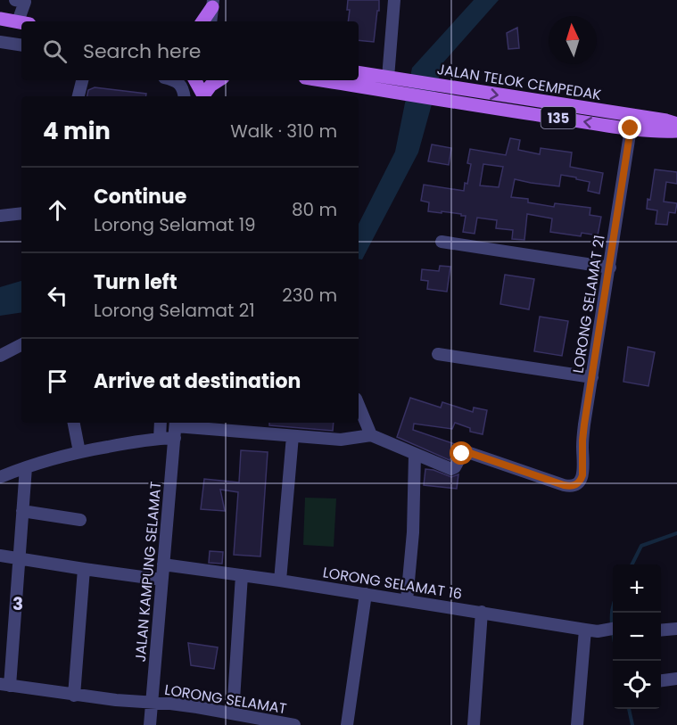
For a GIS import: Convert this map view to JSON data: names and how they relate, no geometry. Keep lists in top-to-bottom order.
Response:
{
  "streets": {
    "main road": ["JALAN TELOK CEMPEDAK", "135"],
    "street": [
      "LORONG SELAMAT 21",
      "JALAN KAMPUNG SELAMAT",
      "LORONG SELAMAT 16",
      "LORONG SELAMAT"
    ]
  },
  "crossings": [
    ["JALAN TELOK CEMPEDAK", "LORONG SELAMAT 21"],
    ["JALAN KAMPUNG SELAMAT", "LORONG SELAMAT 16"],
    ["JALAN KAMPUNG SELAMAT", "LORONG SELAMAT"]
  ],
  "north": "top",
  "page": {
    "search": "Search here",
    "heading": ["4 min", "Walk · 310 m"],
    "list": [
      ["Continue", "Lorong Selamat 19", "80 m"],
      ["Turn left", "Lorong Selamat 21", "230 m"],
      "Arrive at destination"
    ],
    "map_buttons": ["+", "−"]
  },
  "grid": {
    "rows": ["3"]
  }
}
